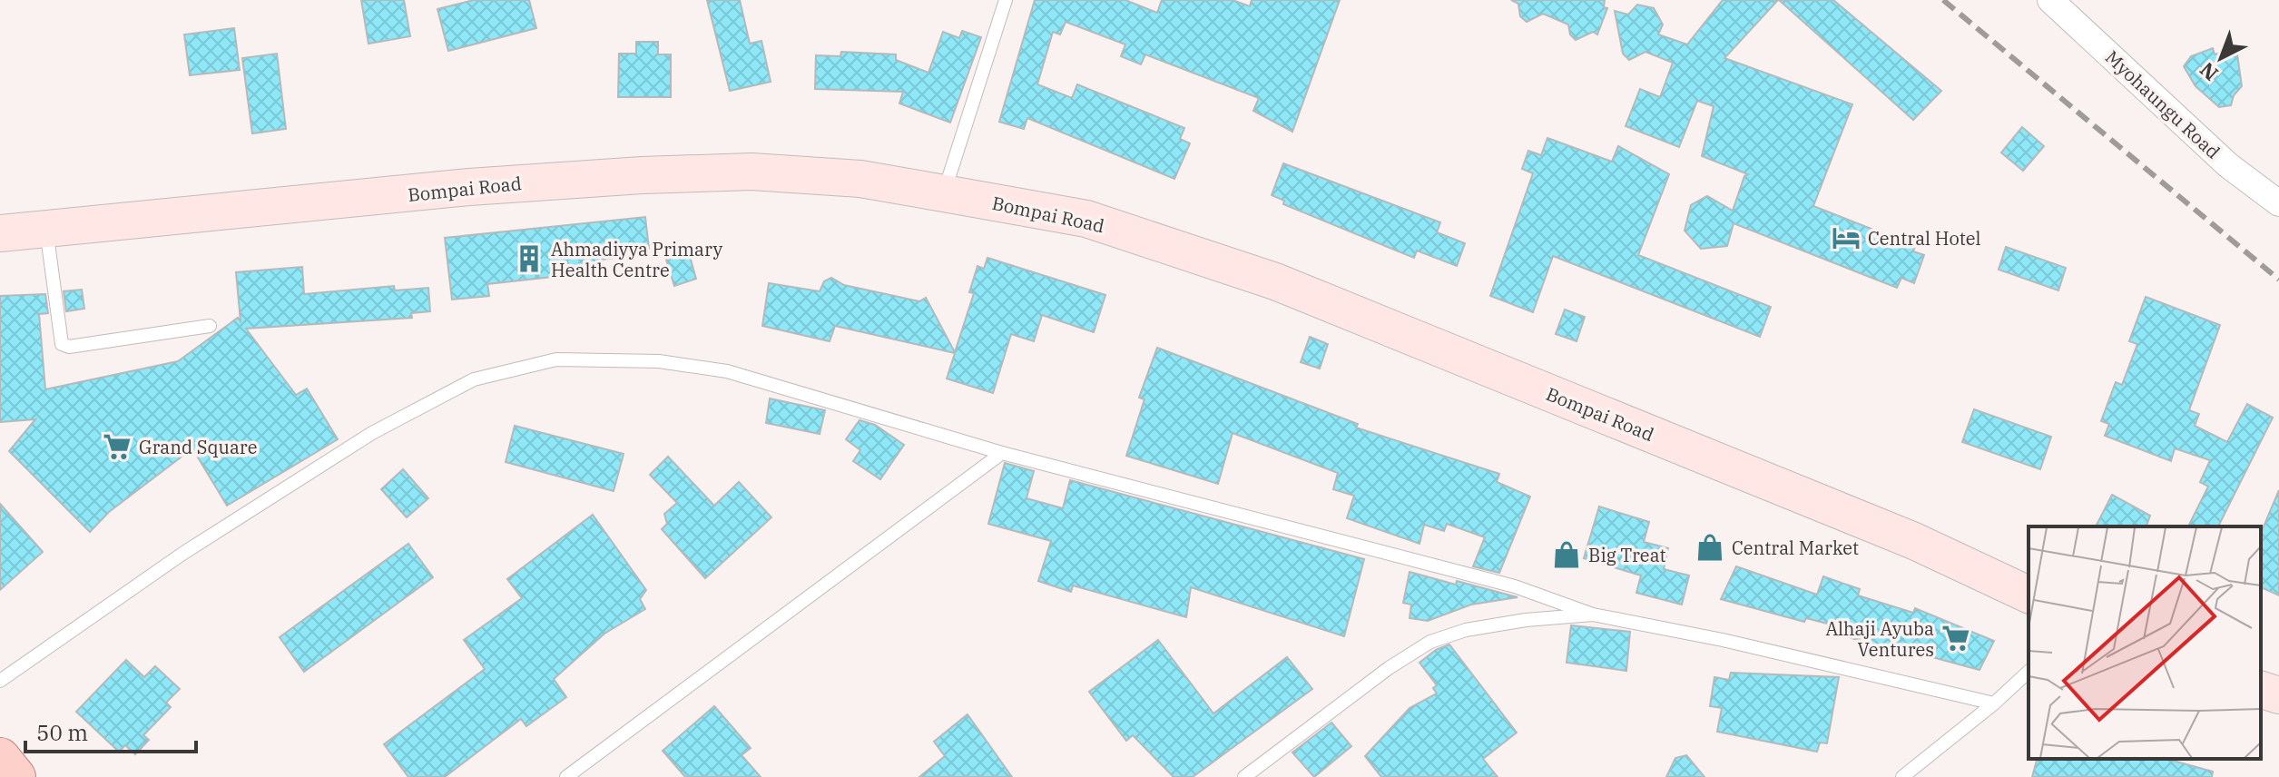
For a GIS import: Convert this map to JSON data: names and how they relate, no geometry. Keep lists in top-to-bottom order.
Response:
{
  "streets": {
    "main road": ["Bompai Road"],
    "street": ["Myohaungu Road"]
  },
  "places": {
    "hotel": ["Central Hotel"],
    "building": ["Ahmadiyya Primary Health Centre"],
    "supermarket": ["Grand Square", "Alhaji Ayuba Ventures"],
    "shop": ["Central Market", "Big Treat"]
  },
  "scale_bar": "50 m",
  "north": "bottom left"
}
